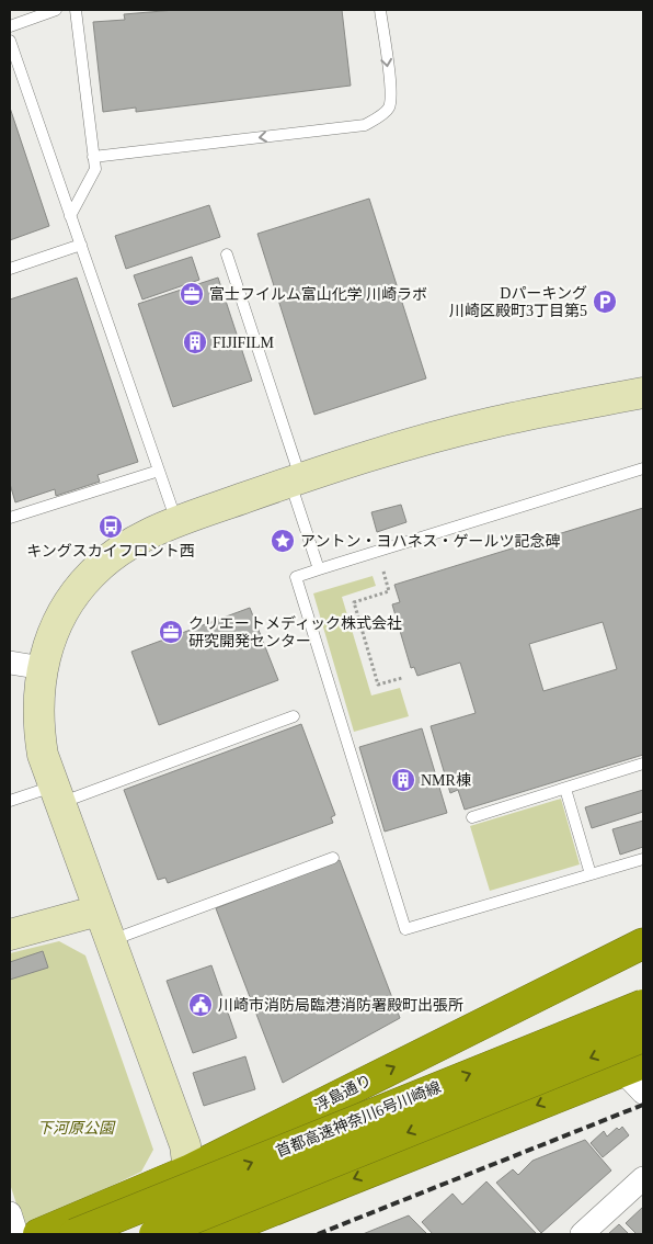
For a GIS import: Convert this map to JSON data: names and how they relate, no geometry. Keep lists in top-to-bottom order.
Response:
{
  "streets": {
    "highway": ["浮島通り", "首都高速神奈川6号川崎線"]
  },
  "parks": ["下河原公園"],
  "places": {
    "office": ["富士フイルム富山化学 川崎ラボ", "クリエートメディック株式会社 研究開発センター"],
    "parking": ["Dパーキング 川崎区殿町3丁目第5"],
    "building": ["FIJIFILM", "NMR棟"],
    "bus stop": ["キングスカイフロント西"],
    "place": ["アントン・ヨハネス・ゲールツ記念碑"],
    "public building": ["川崎市消防局臨港消防署殿町出張所"]
  }
}
